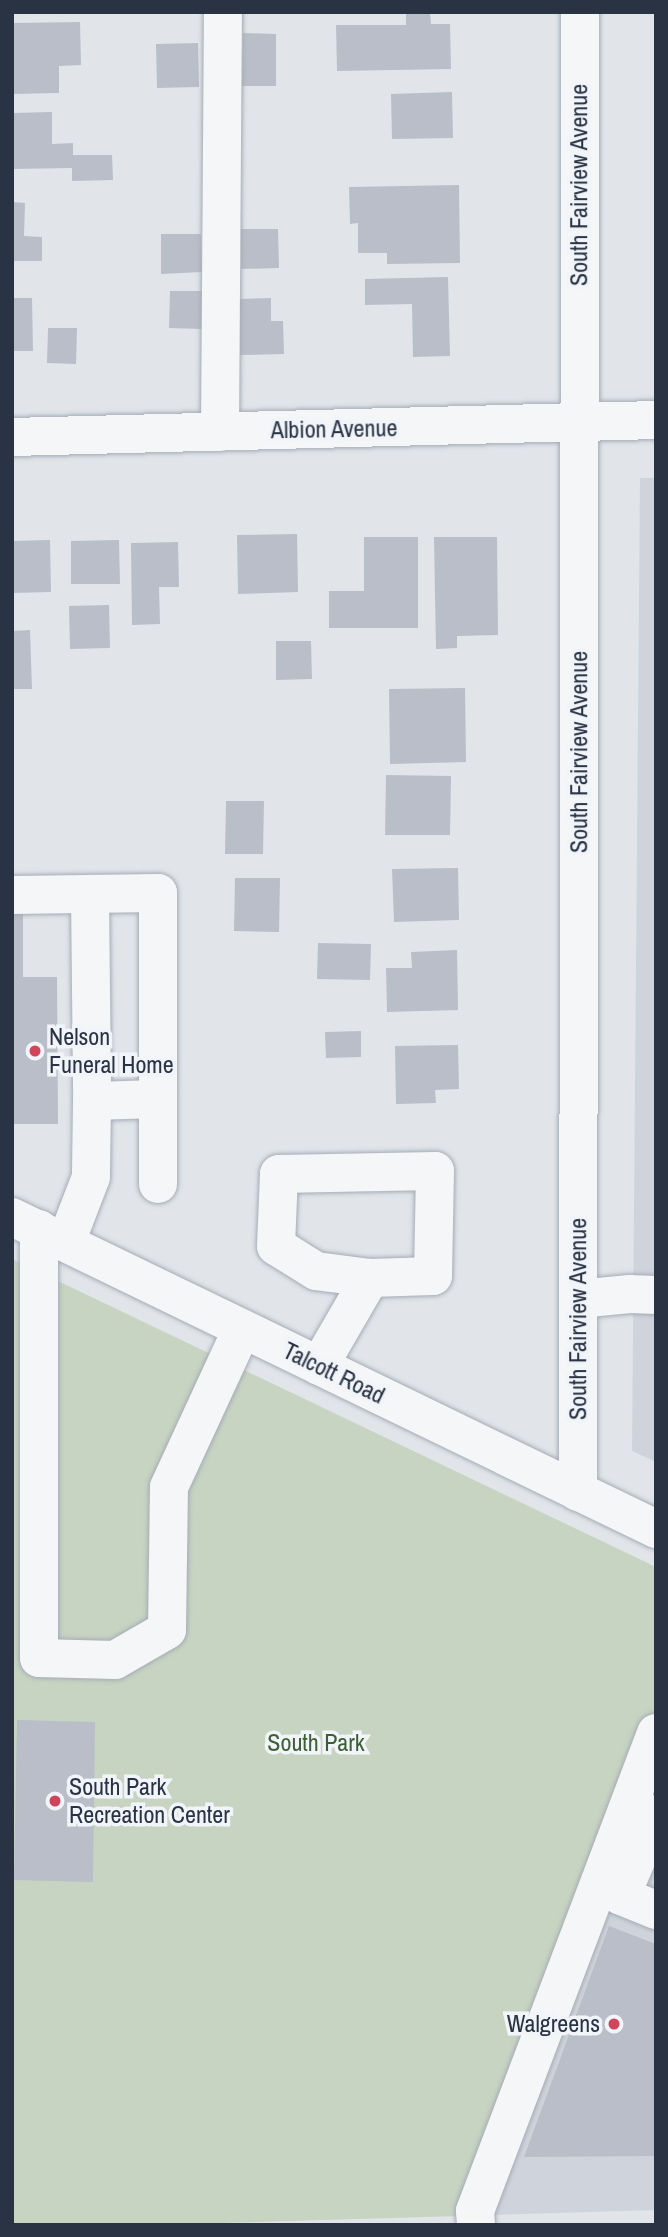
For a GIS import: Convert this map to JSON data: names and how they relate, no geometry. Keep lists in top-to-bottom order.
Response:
{
  "streets": {
    "street": ["South Fairview Avenue", "Albion Avenue", "Talcott Road"]
  },
  "crossings": [
    ["South Fairview Avenue", "Albion Avenue"],
    ["South Fairview Avenue", "Talcott Road"]
  ],
  "parks": ["South Park"],
  "places": ["Nelson Funeral Home", "South Park Recreation Center", "Walgreens"]
}
